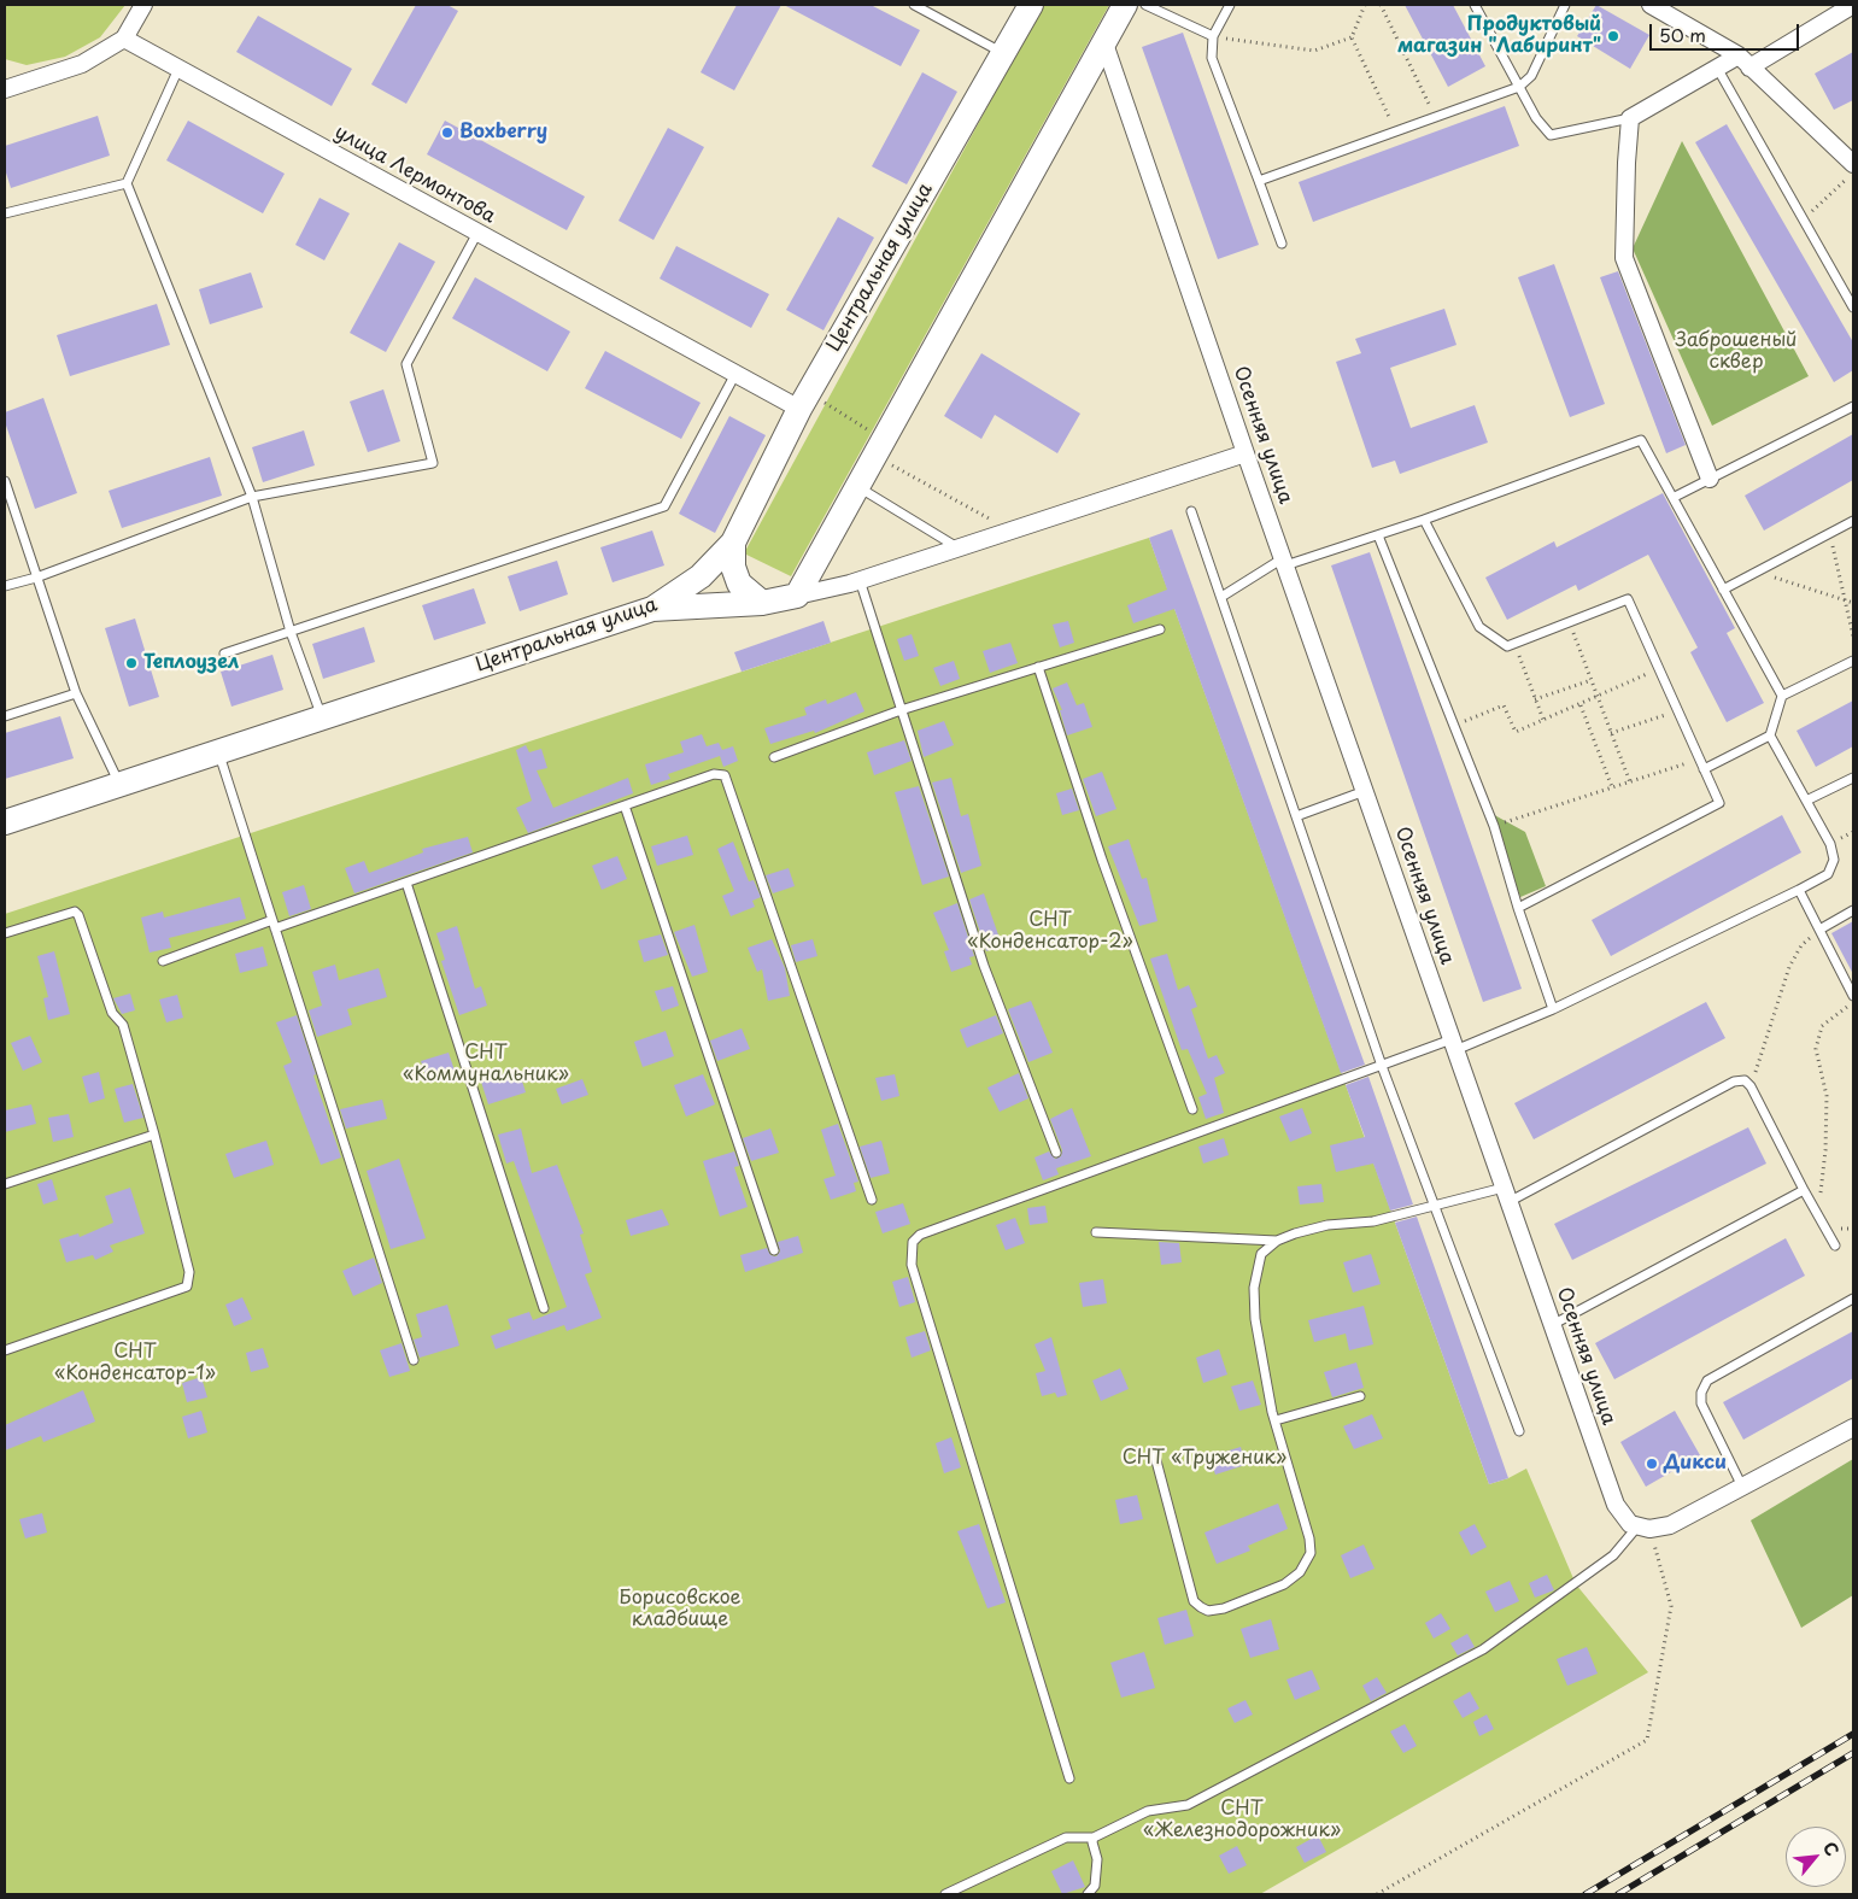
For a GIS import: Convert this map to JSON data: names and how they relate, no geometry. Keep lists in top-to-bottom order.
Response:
{
  "streets": {
    "street": ["улица Лермонтова", "Центральная улица", "Осенняя улица"]
  },
  "crossings": [
    ["улица Лермонтова", "Центральная улица"]
  ],
  "parks": [
    "Заброшеный сквер",
    "СНТ «Конденсатор-2»",
    "СНТ «Коммунальник»",
    "СНТ «Конденсатор-1»",
    "СНТ «Труженик»",
    "Борисовское кладбище",
    "СНТ «Железнодорожник»"
  ],
  "places": [
    "Продуктовый магазин \"Лабиринт\"",
    "Boxberry",
    "Теплоузел",
    "Дикси"
  ],
  "scale_bar": "50 m",
  "north": "top right"
}
